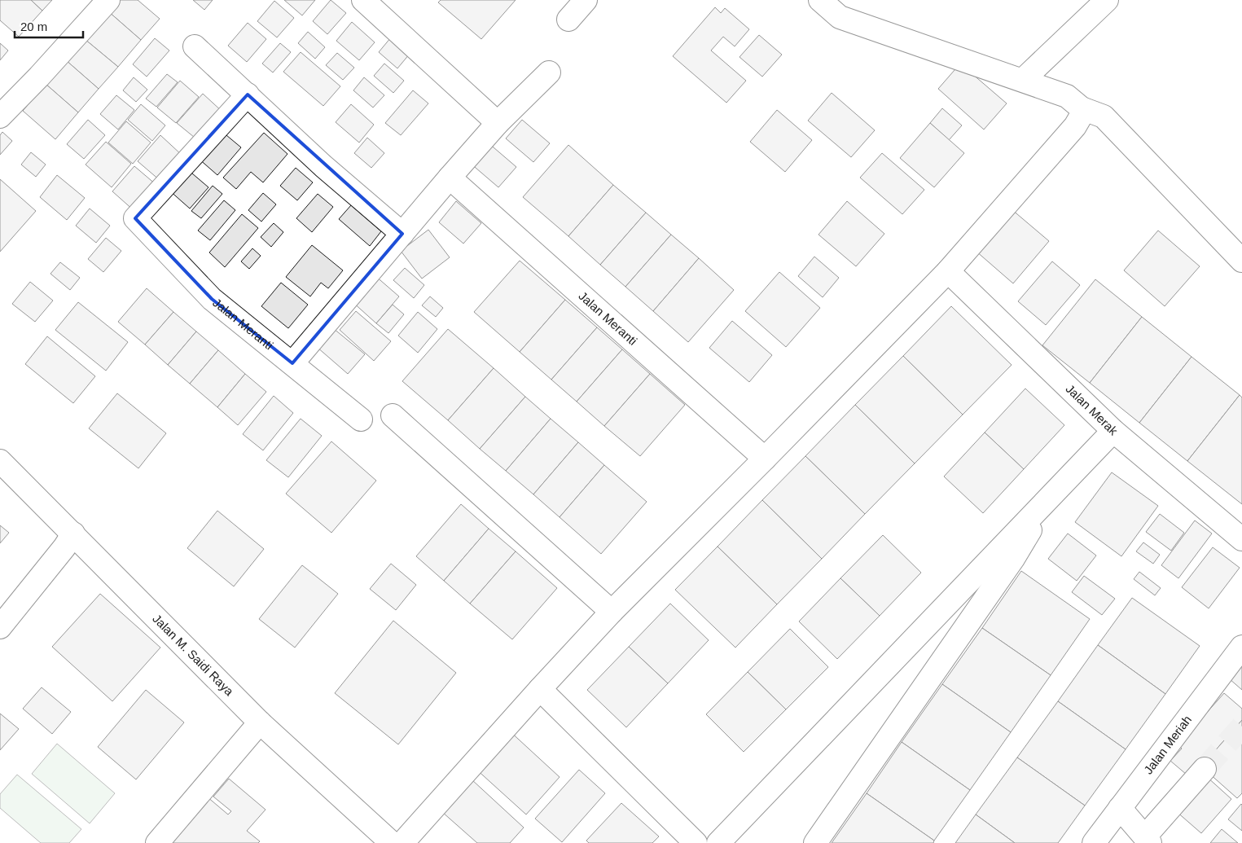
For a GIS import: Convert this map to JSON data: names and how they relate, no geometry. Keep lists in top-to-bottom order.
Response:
{
  "streets": {
    "street": [
      "Jalan Meranti",
      "Jalan Merak",
      "Jalan M. Saidi Raya",
      "Jalan Meriah"
    ]
  },
  "scale_bar": "20 m"
}
